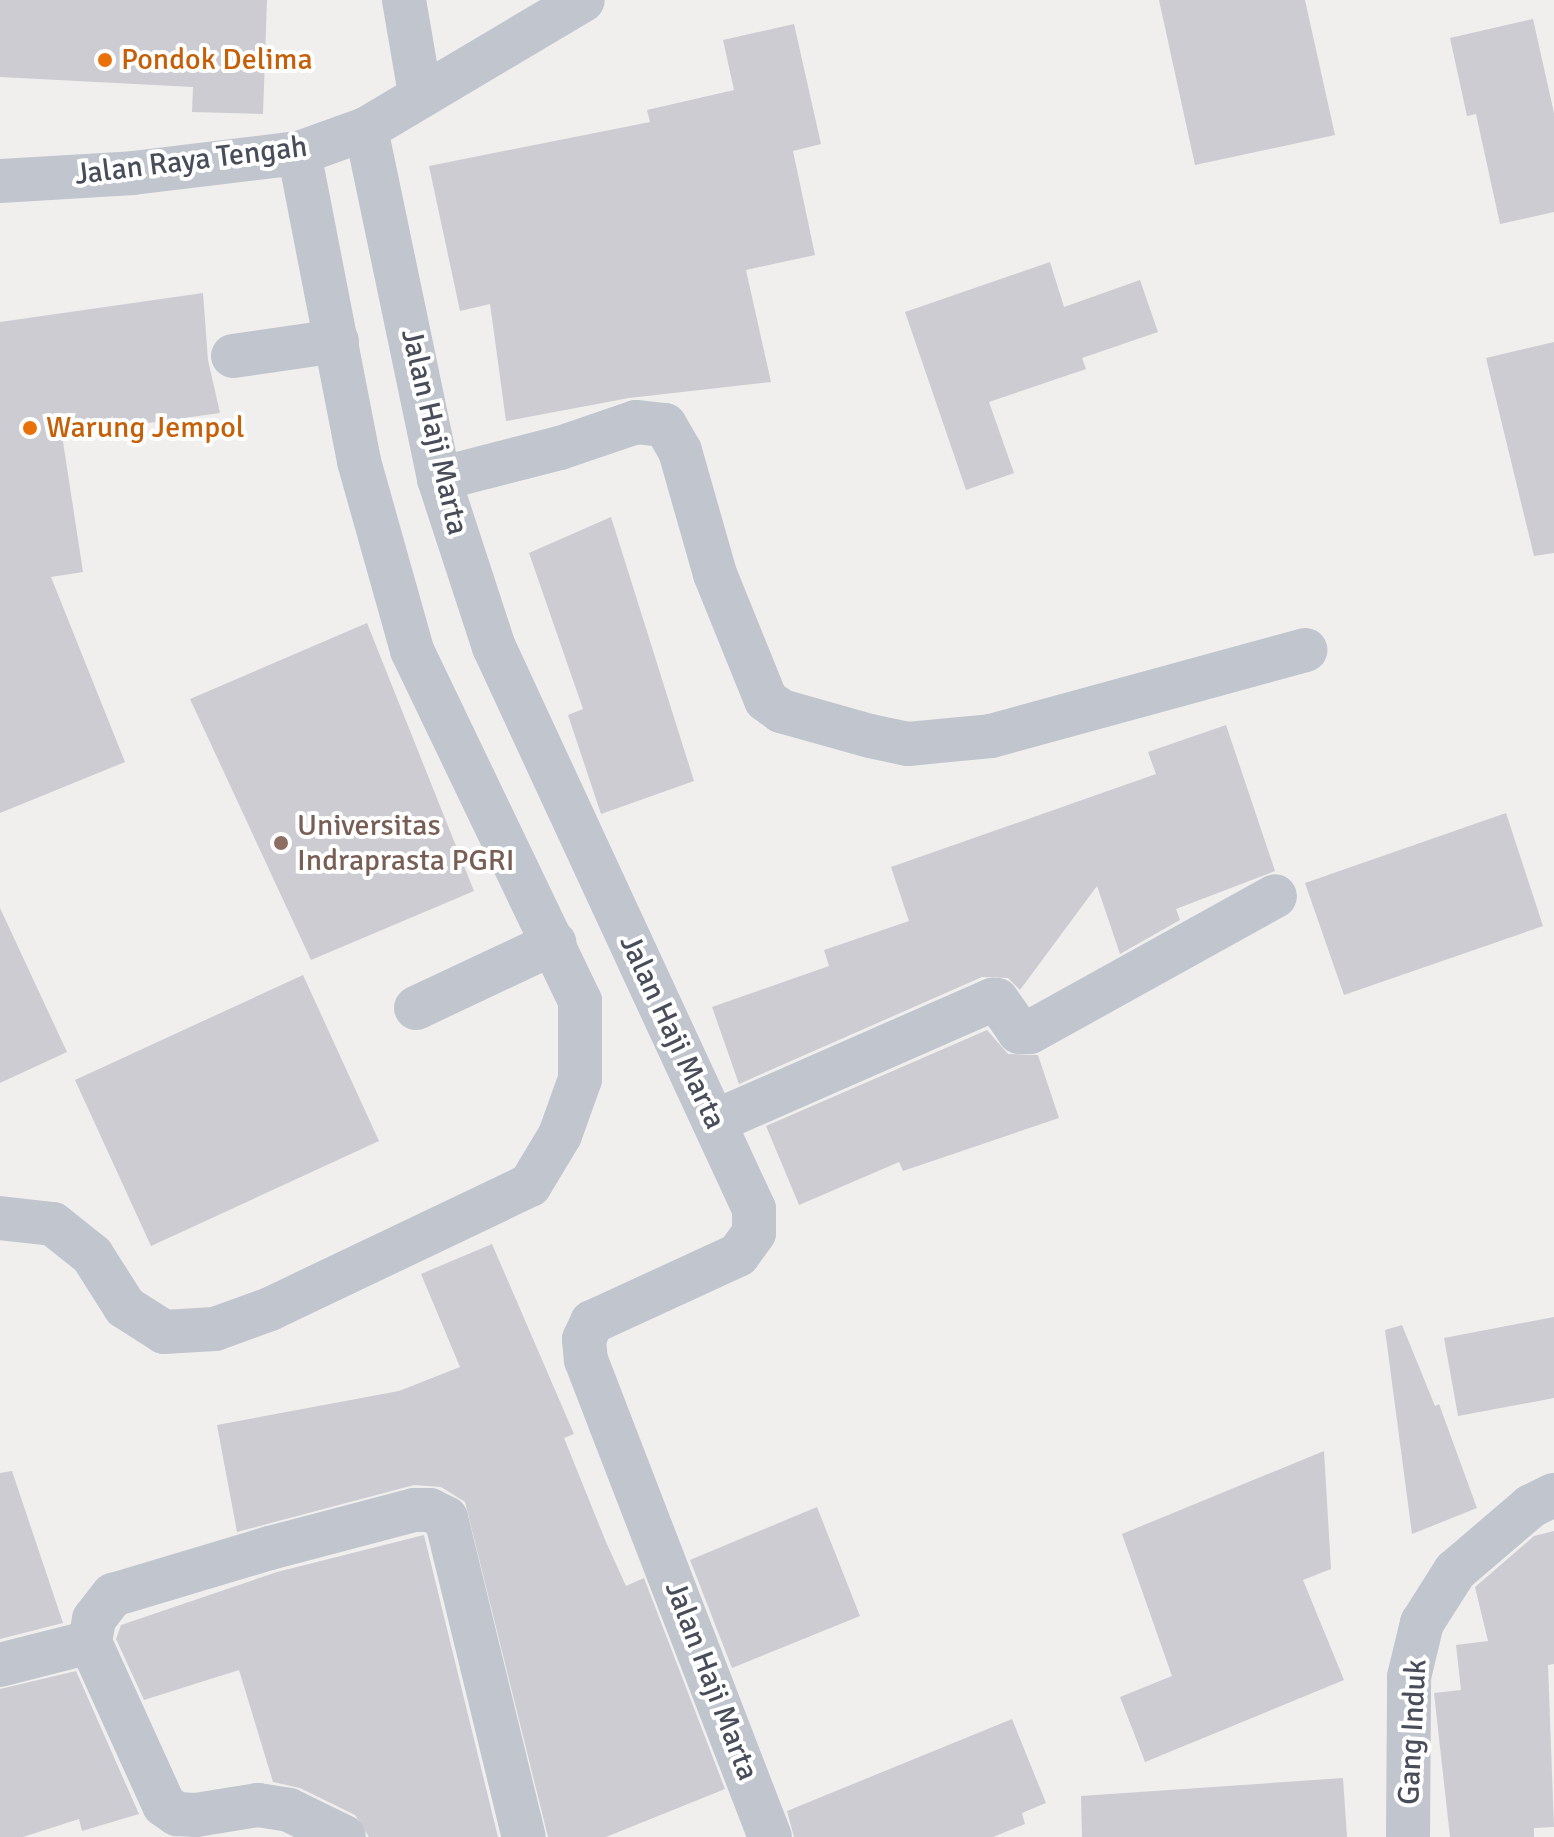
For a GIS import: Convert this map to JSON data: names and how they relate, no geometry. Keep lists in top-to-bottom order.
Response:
{
  "streets": {
    "street": ["Jalan Raya Tengah", "Jalan Haji Marta", "Gang Induk"]
  },
  "crossings": [
    ["Jalan Raya Tengah", "Jalan Haji Marta"]
  ],
  "places": ["Pondok Delima", "Warung Jempol", "Universitas Indraprasta PGRI"]
}
